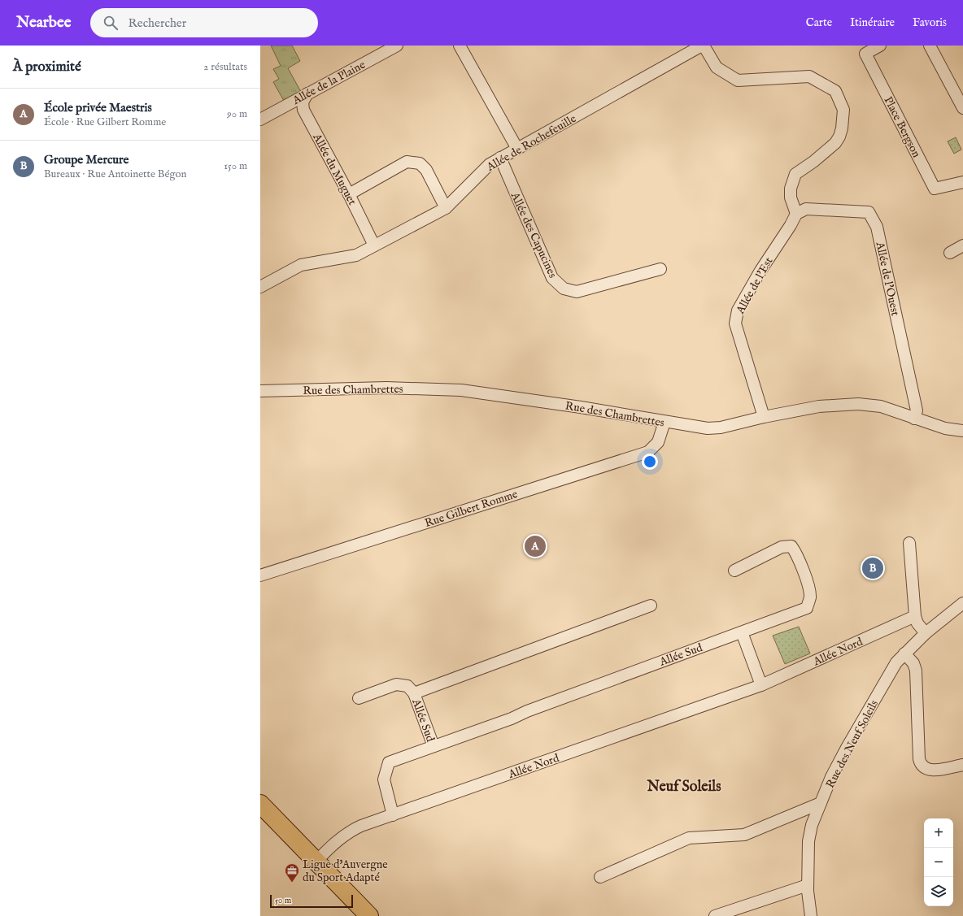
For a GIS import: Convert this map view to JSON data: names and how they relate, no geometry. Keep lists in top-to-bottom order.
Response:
{
  "streets": {
    "street": [
      "Allée de la Plaine",
      "Place Bergson",
      "Allée de Rochefeuille",
      "Allée du Muguet",
      "Allée des Capucines",
      "Allée de l'Ouest",
      "Allée de l'Est",
      "Rue des Chambrettes",
      "Rue Gilbert Romme",
      "Allée Nord",
      "Allée Sud",
      "Rue des Neuf Soleils"
    ]
  },
  "crossings": [
    ["Allée de la Plaine", "Allée du Muguet"],
    ["Allée de Rochefeuille", "Allée du Muguet"],
    ["Allée de Rochefeuille", "Allée des Capucines"],
    ["Allée de l'Ouest", "Allée de l'Est"],
    ["Allée de l'Ouest", "Rue des Chambrettes"],
    ["Allée de l'Est", "Rue des Chambrettes"],
    ["Rue des Chambrettes", "Rue Gilbert Romme"],
    ["Allée Nord", "Allée Sud"]
  ],
  "districts": ["Neuf Soleils"],
  "places": {
    "office": ["Ligue d'Auvergne du Sport Adapté"]
  },
  "scale_bar": "50 m",
  "page": {
    "header": "Nearbee",
    "search": "Rechercher",
    "nav": ["Carte", "Itinéraire", "Favoris"],
    "heading": ["À proximité", "2 résultats"],
    "list": [
      {
        "mark": "A",
        "name": "École privée Maestris",
        "note": "École · Rue Gilbert Romme",
        "value": "90 m"
      },
      {
        "mark": "B",
        "name": "Groupe Mercure",
        "note": "Bureaux · Rue Antoinette Bégon",
        "value": "150 m"
      }
    ],
    "pins": ["A", "B"],
    "map_buttons": ["+", "−"],
    "scale": "50 m"
  }
}
